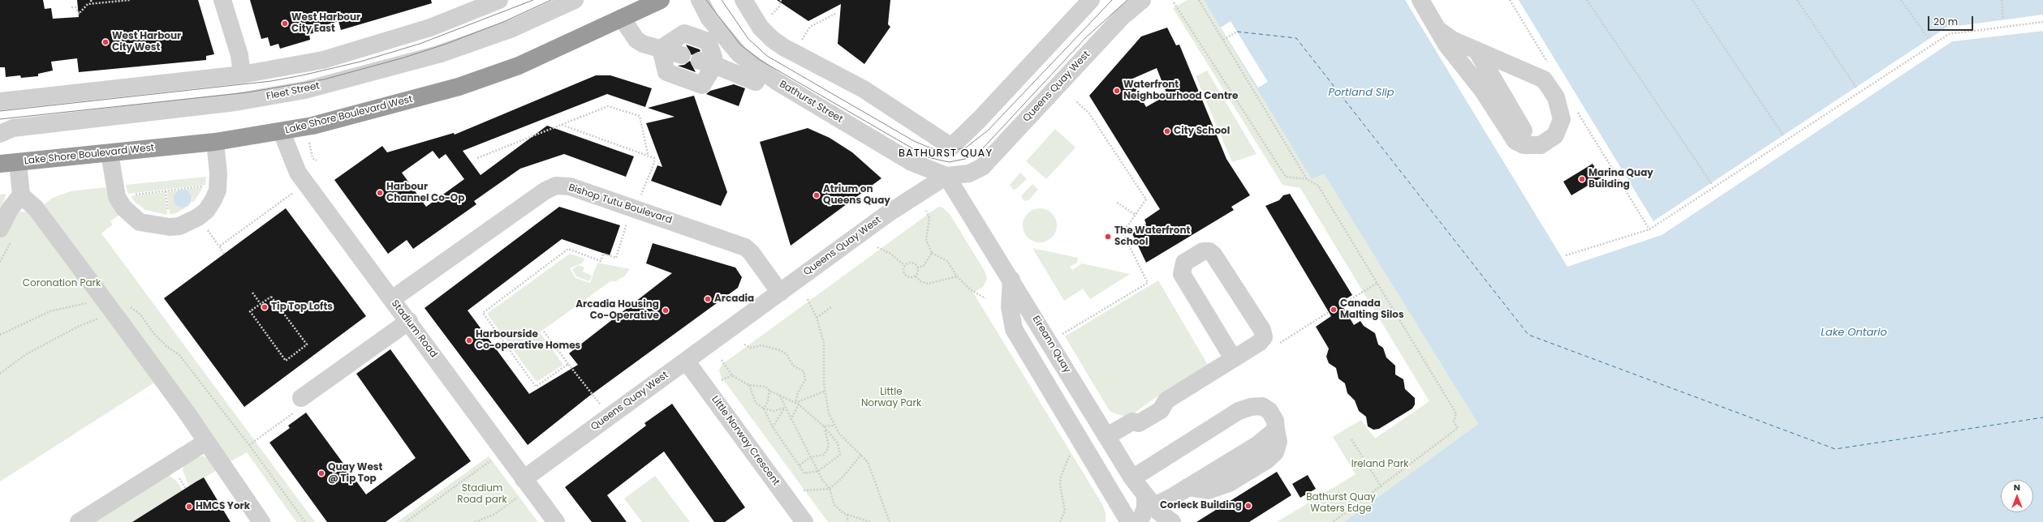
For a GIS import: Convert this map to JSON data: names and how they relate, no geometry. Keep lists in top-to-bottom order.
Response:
{
  "streets": {
    "highway": ["Lake Shore Boulevard West"],
    "street": [
      "Queens Quay West",
      "Fleet Street",
      "Bathurst Street",
      "Bishop Tutu Boulevard",
      "Stadium Road",
      "Eireann Quay",
      "Little Norway Crescent"
    ]
  },
  "crossings": [
    ["Queens Quay West", "Bathurst Street"],
    ["Queens Quay West", "Bishop Tutu Boulevard"],
    ["Queens Quay West", "Stadium Road"],
    ["Queens Quay West", "Eireann Quay"],
    ["Queens Quay West", "Little Norway Crescent"],
    ["Bathurst Street", "Eireann Quay"],
    ["Lake Shore Boulevard West", "Stadium Road"],
    ["Bishop Tutu Boulevard", "Stadium Road"]
  ],
  "districts": ["BATHURST QUAY"],
  "water": ["Portland Slip", "Lake Ontario"],
  "parks": [
    "Coronation Park",
    "Little Norway Park",
    "Ireland Park",
    "Stadium Road park",
    "Bathurst Quay Waters Edge"
  ],
  "places": [
    "West Harbour City East",
    "West Harbour City West",
    "Waterfront Neighbourhood Centre",
    "City School",
    "Marina Quay Building",
    "Harbour Channel Co-Op",
    "Atrium on Queens Quay",
    "The Waterfront School",
    "Arcadia",
    "Tip Top Lofts",
    "Canada Malting Silos",
    "Arcadia Housing Co-Operative",
    "Harbourside Co-operative Homes",
    "Quay West @ Tip Top",
    "Corleck Building",
    "HMCS York"
  ],
  "scale_bar": "20 m",
  "north": "top"
}
